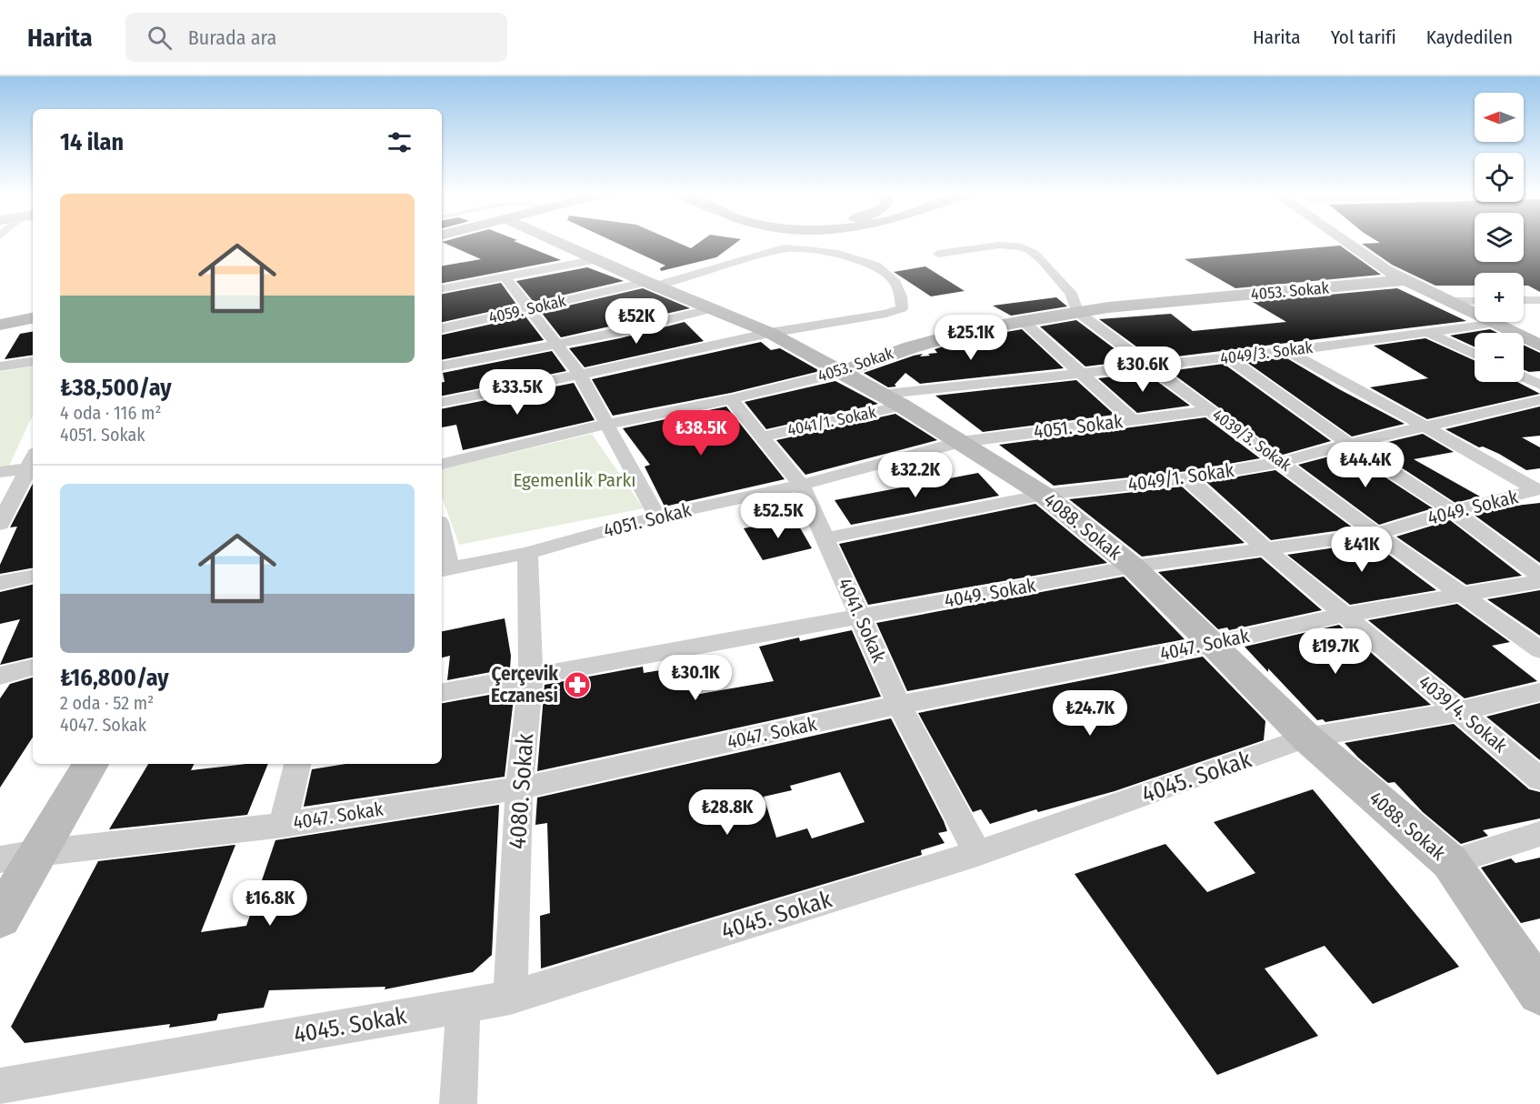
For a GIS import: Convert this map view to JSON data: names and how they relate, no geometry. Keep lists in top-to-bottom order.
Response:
{
  "streets": {
    "street": [
      "4053. Sokak",
      "4059. Sokak",
      "4049/3. Sokak",
      "4041/1. Sokak",
      "4051. Sokak",
      "4039/3. Sokak",
      "4049/1. Sokak",
      "4049. Sokak",
      "4088. Sokak",
      "4041. Sokak",
      "4047. Sokak",
      "4039/4. Sokak",
      "4045. Sokak",
      "4080. Sokak"
    ]
  },
  "crossings": [
    ["4053. Sokak", "4039/3. Sokak"],
    ["4053. Sokak", "4088. Sokak"],
    ["4053. Sokak", "4041. Sokak"],
    ["4059. Sokak", "4088. Sokak"],
    ["4049/3. Sokak", "4041/1. Sokak"],
    ["4049/3. Sokak", "4039/3. Sokak"],
    ["4049/3. Sokak", "4088. Sokak"],
    ["4041/1. Sokak", "4088. Sokak"],
    ["4041/1. Sokak", "4041. Sokak"],
    ["4051. Sokak", "4039/3. Sokak"],
    ["4051. Sokak", "4088. Sokak"],
    ["4051. Sokak", "4041. Sokak"],
    ["4051. Sokak", "4080. Sokak"],
    ["4039/3. Sokak", "4049/1. Sokak"],
    ["4039/3. Sokak", "4049. Sokak"],
    ["4039/3. Sokak", "4047. Sokak"],
    ["4049/1. Sokak", "4088. Sokak"],
    ["4049/1. Sokak", "4041. Sokak"],
    ["4049/1. Sokak", "4039/4. Sokak"],
    ["4049. Sokak", "4088. Sokak"],
    ["4049. Sokak", "4041. Sokak"],
    ["4049. Sokak", "4039/4. Sokak"],
    ["4049. Sokak", "4080. Sokak"],
    ["4088. Sokak", "4047. Sokak"],
    ["4088. Sokak", "4045. Sokak"],
    ["4041. Sokak", "4047. Sokak"],
    ["4041. Sokak", "4045. Sokak"],
    ["4047. Sokak", "4039/4. Sokak"],
    ["4047. Sokak", "4080. Sokak"],
    ["4039/4. Sokak", "4045. Sokak"],
    ["4045. Sokak", "4080. Sokak"]
  ],
  "parks": ["Egemenlik Parkı"],
  "places": {
    "pharmacy": ["Çerçevik Eczanesi"]
  },
  "north": "left",
  "page": {
    "header": "Harita",
    "search": "Burada ara",
    "nav": ["Harita", "Yol tarifi", "Kaydedilen"],
    "map_buttons": ["+", "−"],
    "heading": "14 ilan",
    "list": [
      {
        "name": "₺38,500/ay",
        "note": "4 oda · 116 m² · 4051. Sokak"
      },
      {
        "name": "₺16,800/ay",
        "note": "2 oda · 52 m² · 4047. Sokak"
      }
    ],
    "price": [
      "₺52K",
      "₺25.1K",
      "₺30.6K",
      "₺33.5K",
      "₺38.5K",
      "₺44.4K",
      "₺32.2K",
      "₺52.5K",
      "₺41K",
      "₺19.7K",
      "₺30.1K",
      "₺24.7K",
      "₺28.8K",
      "₺16.8K"
    ]
  }
}
